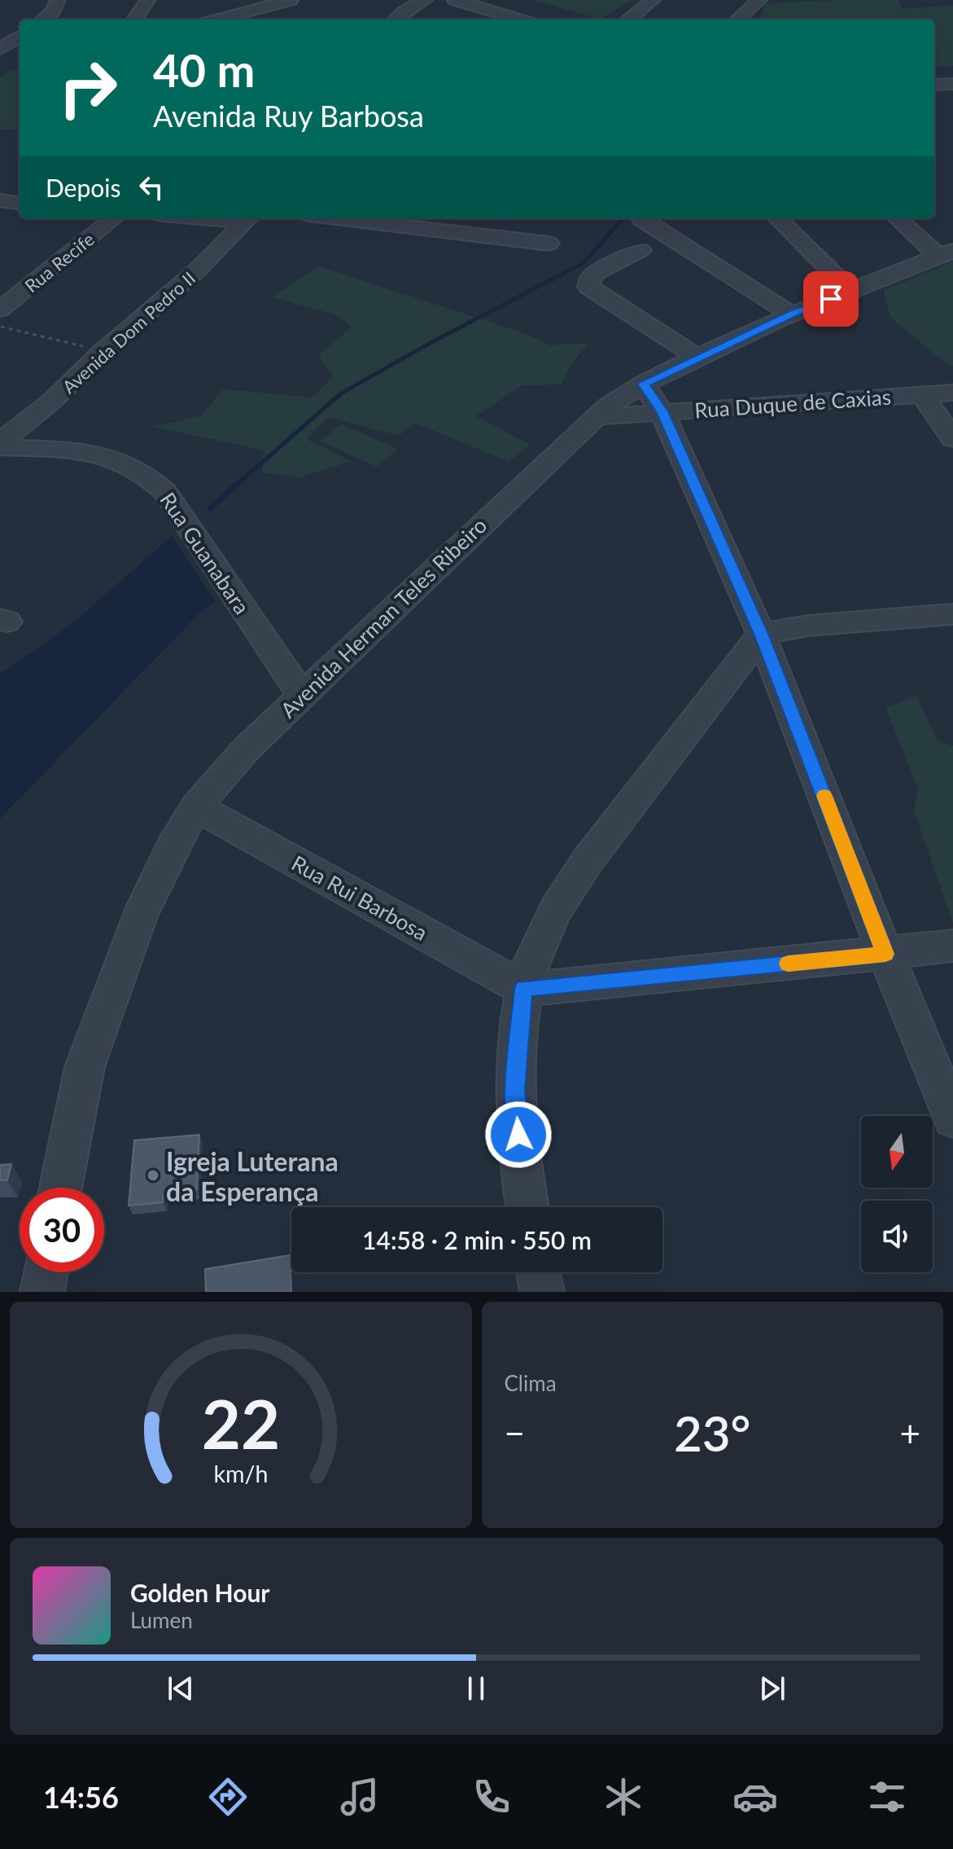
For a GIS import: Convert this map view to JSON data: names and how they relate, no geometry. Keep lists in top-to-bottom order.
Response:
{
  "streets": {
    "street": [
      "Rua Recife",
      "Avenida Dom Pedro II",
      "Rua Duque de Caxias",
      "Rua Guanabara",
      "Avenida Herman Teles Ribeiro",
      "Rua Rui Barbosa"
    ]
  },
  "crossings": [
    ["Avenida Dom Pedro II", "Rua Guanabara"],
    ["Rua Duque de Caxias", "Avenida Herman Teles Ribeiro"],
    ["Rua Guanabara", "Avenida Herman Teles Ribeiro"],
    ["Avenida Herman Teles Ribeiro", "Rua Rui Barbosa"]
  ],
  "places": ["Igreja Luterana da Esperança"],
  "north": "bottom",
  "page": {
    "turn": ["40 m", "Avenida Ruy Barbosa"],
    "then": "Depois",
    "limit": "30",
    "trip": "14:58 · 2 min · 550 m",
    "tile": "Clima",
    "heat": ["−", "23°", "+"],
    "song": ["Golden Hour", "Lumen"],
    "tabs": "14:56",
    "gauge": ["22", "km/h"]
  }
}
